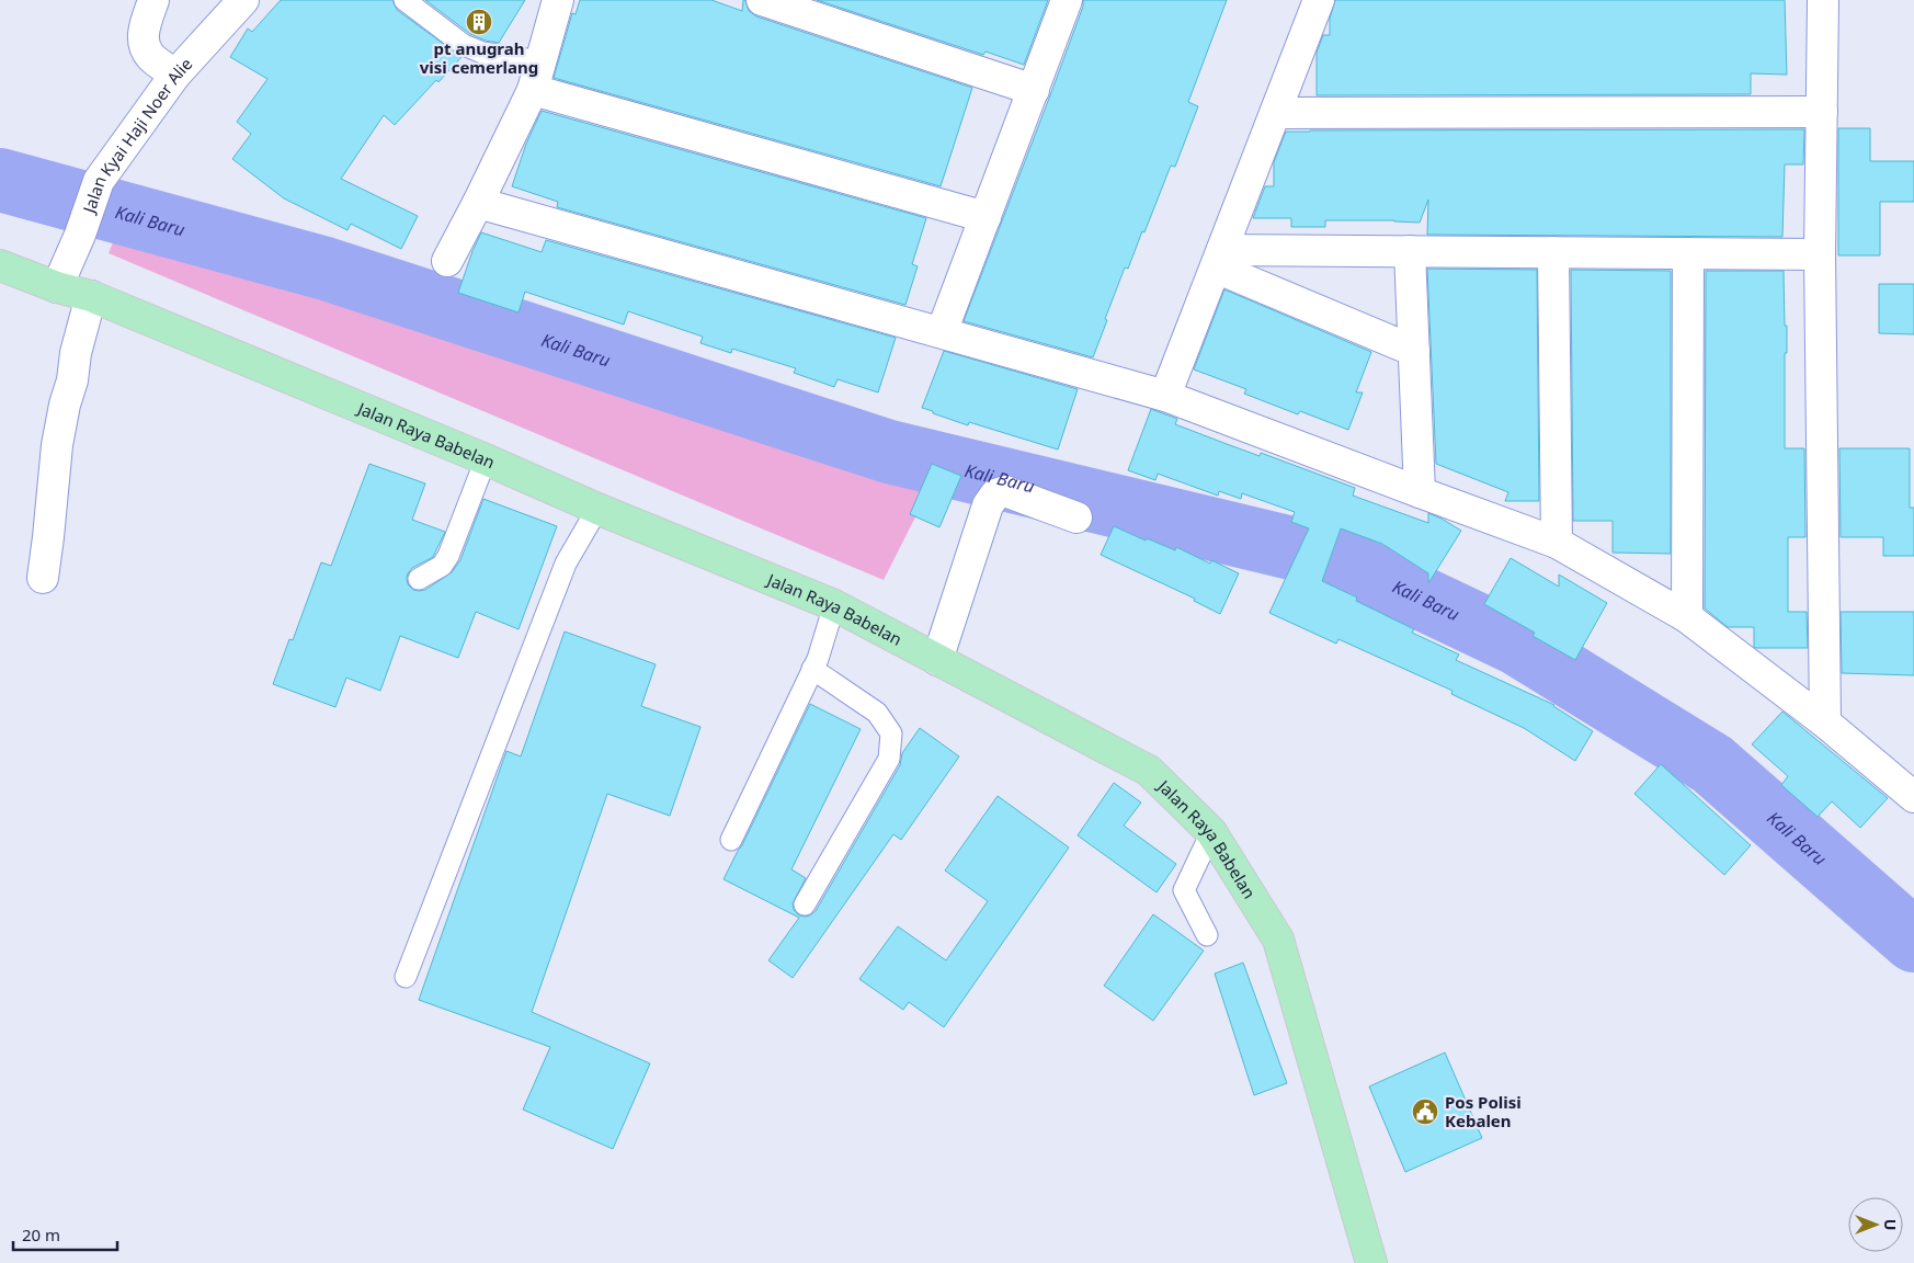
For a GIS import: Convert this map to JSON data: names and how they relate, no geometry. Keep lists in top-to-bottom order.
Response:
{
  "streets": {
    "main road": ["Jalan Raya Babelan"],
    "street": ["Jalan Kyai Haji Noer Alie"]
  },
  "crossings": [
    ["Jalan Kyai Haji Noer Alie", "Jalan Raya Babelan"]
  ],
  "water": ["Kali Baru"],
  "places": {
    "building": ["pt anugrah visi cemerlang"],
    "public building": ["Pos Polisi Kebalen"]
  },
  "scale_bar": "20 m",
  "north": "right"
}
